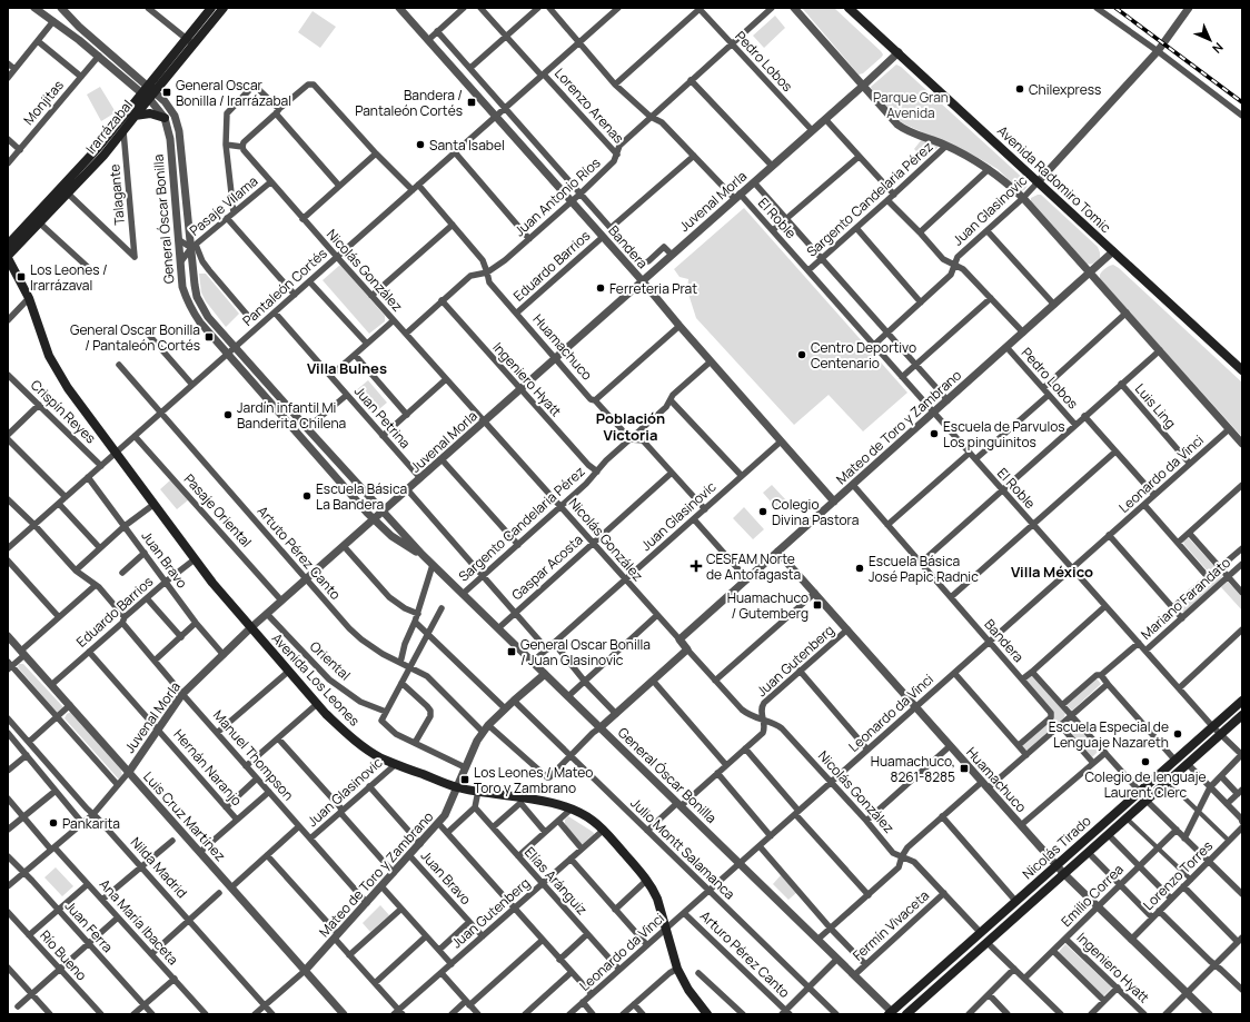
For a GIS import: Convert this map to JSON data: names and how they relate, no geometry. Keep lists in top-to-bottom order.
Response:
{
  "streets": {
    "main road": [
      "Irarrázabal",
      "Avenida Radomiro Tomic",
      "Avenida Los Leones",
      "Nicolás Tirado"
    ],
    "street": [
      "Pedro Lobos",
      "Monjitas",
      "Lorenzo Arenas",
      "Talagante",
      "Juan Antonio Ríos",
      "Sargento Candelaria Pérez",
      "Juvenal Morla",
      "Pasaje Vilama",
      "Juan Glasinovic",
      "El Roble",
      "General Óscar Bonilla",
      "Bandera",
      "Eduardo Barrios",
      "Nicolás González",
      "Pantaleón Cortés",
      "Huamachuco",
      "Ingeniero Hyatt",
      "Luis Ling",
      "Crispín Reyes",
      "Juan Petrina",
      "Mateo de Toro y Zambrano",
      "Leonardo da Vinci",
      "Pasaje Oriental",
      "Artuto Pérez Canto",
      "Juan Bravo",
      "Gaspar Acosta",
      "Mariano Farandato",
      "Oriental",
      "Juan Gutenberg",
      "Manuel Thompson",
      "Hernán Naranjo",
      "Luis Cruz Martínez",
      "Julio Montt Salamanca",
      "Nilda Madrid",
      "Lorenzo Torres",
      "Elías Aránguiz",
      "Emilio Correa",
      "Ana María Ibaceta",
      "Fermín Vivaceta",
      "Juan Ferra",
      "Arturo Pérez Canto",
      "Río Bueno"
    ]
  },
  "crossings": [
    ["Pedro Lobos", "Juan Antonio Ríos"],
    ["Pedro Lobos", "Sargento Candelaria Pérez"],
    ["Pedro Lobos", "Juvenal Morla"],
    ["Pedro Lobos", "Juan Glasinovic"],
    ["Pedro Lobos", "Mateo de Toro y Zambrano"],
    ["Pedro Lobos", "Leonardo da Vinci"],
    ["Monjitas", "General Óscar Bonilla"],
    ["Lorenzo Arenas", "Juan Antonio Ríos"],
    ["Lorenzo Arenas", "Pantaleón Cortés"],
    ["Irarrázabal", "Talagante"],
    ["Irarrázabal", "General Óscar Bonilla"],
    ["Irarrázabal", "Avenida Los Leones"],
    ["Avenida Radomiro Tomic", "Juvenal Morla"],
    ["Avenida Radomiro Tomic", "Juan Glasinovic"],
    ["Avenida Radomiro Tomic", "Mateo de Toro y Zambrano"],
    ["Juan Antonio Ríos", "El Roble"],
    ["Juan Antonio Ríos", "Bandera"],
    ["Juan Antonio Ríos", "Nicolás González"],
    ["Juan Antonio Ríos", "Huamachuco"],
    ["Juan Antonio Ríos", "Ingeniero Hyatt"],
    ["Sargento Candelaria Pérez", "El Roble"],
    ["Sargento Candelaria Pérez", "General Óscar Bonilla"],
    ["Sargento Candelaria Pérez", "Bandera"],
    ["Sargento Candelaria Pérez", "Nicolás González"],
    ["Sargento Candelaria Pérez", "Huamachuco"],
    ["Sargento Candelaria Pérez", "Ingeniero Hyatt"],
    ["Juvenal Morla", "El Roble"],
    ["Juvenal Morla", "General Óscar Bonilla"],
    ["Juvenal Morla", "Bandera"],
    ["Juvenal Morla", "Nicolás González"],
    ["Juvenal Morla", "Huamachuco"],
    ["Juvenal Morla", "Ingeniero Hyatt"],
    ["Juvenal Morla", "Juan Petrina"],
    ["Juvenal Morla", "Pasaje Oriental"],
    ["Juvenal Morla", "Artuto Pérez Canto"],
    ["Juvenal Morla", "Juan Bravo"],
    ["Juvenal Morla", "Oriental"],
    ["Juvenal Morla", "Avenida Los Leones"],
    ["Juvenal Morla", "Manuel Thompson"],
    ["Juvenal Morla", "Hernán Naranjo"],
    ["Juvenal Morla", "Luis Cruz Martínez"],
    ["Juvenal Morla", "Nilda Madrid"],
    ["Juvenal Morla", "Ana María Ibaceta"],
    ["Juvenal Morla", "Juan Ferra"],
    ["Pasaje Vilama", "General Óscar Bonilla"],
    ["Pasaje Vilama", "Nicolás González"],
    ["Juan Glasinovic", "El Roble"],
    ["Juan Glasinovic", "General Óscar Bonilla"],
    ["Juan Glasinovic", "Bandera"],
    ["Juan Glasinovic", "Nicolás González"],
    ["Juan Glasinovic", "Huamachuco"],
    ["Juan Glasinovic", "Avenida Los Leones"],
    ["Juan Glasinovic", "Manuel Thompson"],
    ["Juan Glasinovic", "Luis Cruz Martínez"],
    ["El Roble", "Pantaleón Cortés"],
    ["El Roble", "Mateo de Toro y Zambrano"],
    ["El Roble", "Leonardo da Vinci"],
    ["El Roble", "Mariano Farandato"],
    ["El Roble", "Nicolás Tirado"],
    ["General Óscar Bonilla", "Pantaleón Cortés"],
    ["General Óscar Bonilla", "Mateo de Toro y Zambrano"],
    ["General Óscar Bonilla", "Leonardo da Vinci"],
    ["General Óscar Bonilla", "Gaspar Acosta"],
    ["General Óscar Bonilla", "Juan Gutenberg"],
    ["General Óscar Bonilla", "Nicolás Tirado"],
    ["General Óscar Bonilla", "Fermín Vivaceta"],
    ["Bandera", "Eduardo Barrios"],
    ["Bandera", "Pantaleón Cortés"],
    ["Bandera", "Mateo de Toro y Zambrano"],
    ["Bandera", "Leonardo da Vinci"],
    ["Bandera", "Mariano Farandato"],
    ["Bandera", "Nicolás Tirado"],
    ["Eduardo Barrios", "Huamachuco"],
    ["Eduardo Barrios", "Juan Bravo"],
    ["Eduardo Barrios", "Avenida Los Leones"],
    ["Eduardo Barrios", "Manuel Thompson"],
    ["Eduardo Barrios", "Hernán Naranjo"],
    ["Eduardo Barrios", "Luis Cruz Martínez"],
    ["Nicolás González", "Pantaleón Cortés"],
    ["Nicolás González", "Mateo de Toro y Zambrano"],
    ["Nicolás González", "Leonardo da Vinci"],
    ["Nicolás González", "Gaspar Acosta"],
    ["Nicolás González", "Juan Gutenberg"],
    ["Nicolás González", "Nicolás Tirado"],
    ["Nicolás González", "Fermín Vivaceta"],
    ["Pantaleón Cortés", "Huamachuco"],
    ["Pantaleón Cortés", "Crispín Reyes"],
    ["Pantaleón Cortés", "Juan Petrina"],
    ["Pantaleón Cortés", "Pasaje Oriental"],
    ["Pantaleón Cortés", "Artuto Pérez Canto"],
    ["Pantaleón Cortés", "Juan Bravo"],
    ["Pantaleón Cortés", "Avenida Los Leones"],
    ["Pantaleón Cortés", "Manuel Thompson"],
    ["Huamachuco", "Mateo de Toro y Zambrano"],
    ["Huamachuco", "Leonardo da Vinci"],
    ["Huamachuco", "Gaspar Acosta"],
    ["Huamachuco", "Juan Gutenberg"],
    ["Huamachuco", "Nicolás Tirado"],
    ["Huamachuco", "Lorenzo Torres"],
    ["Huamachuco", "Emilio Correa"],
    ["Ingeniero Hyatt", "Emilio Correa"],
    ["Luis Ling", "Leonardo da Vinci"],
    ["Mateo de Toro y Zambrano", "Artuto Pérez Canto"],
    ["Mateo de Toro y Zambrano", "Juan Bravo"],
    ["Mateo de Toro y Zambrano", "Avenida Los Leones"],
    ["Mateo de Toro y Zambrano", "Manuel Thompson"],
    ["Mateo de Toro y Zambrano", "Luis Cruz Martínez"],
    ["Mateo de Toro y Zambrano", "Julio Montt Salamanca"],
    ["Mateo de Toro y Zambrano", "Nilda Madrid"],
    ["Mateo de Toro y Zambrano", "Elías Aránguiz"],
    ["Leonardo da Vinci", "Avenida Los Leones"],
    ["Leonardo da Vinci", "Julio Montt Salamanca"],
    ["Leonardo da Vinci", "Elías Aránguiz"],
    ["Leonardo da Vinci", "Arturo Pérez Canto"],
    ["Juan Bravo", "Juan Gutenberg"],
    ["Juan Gutenberg", "Avenida Los Leones"],
    ["Juan Gutenberg", "Julio Montt Salamanca"],
    ["Juan Gutenberg", "Elías Aránguiz"]
  ],
  "districts": ["Villa Bulnes", "Población Victoria", "Villa México"],
  "parks": ["Parque Gran Avenida"],
  "places": {
    "other": [
      "Chilexpress",
      "Santa Isabel",
      "Ferreteria Prat",
      "Centro Deportivo Centenario",
      "Jardín infantil Mi Banderita Chilena",
      "Escuela de Parvulos Los pinguinitos",
      "Escuela Básica La Bandera",
      "Colegio Divina Pastora",
      "Escuela Básica José Papic Radnic",
      "Escuela Especial de Lenguaje Nazareth",
      "Colegio de lenguaje Laurent Clerc",
      "Pankarita"
    ],
    "transit": [
      "General Oscar Bonilla / Irarrázabal",
      "Bandera / Pantaleón Cortés",
      "Los Leones / Irarrázaval",
      "General Oscar Bonilla / Pantaleón Cortés",
      "Huamachuco / Gutemberg",
      "General Oscar Bonilla / Juan Glasinovic",
      "Huamachuco, 8261-8285",
      "Los Leones / Mateo Toro y Zambrano"
    ],
    "health": ["CESFAM Norte de Antofagasta"]
  },
  "north": "bottom right"
}
